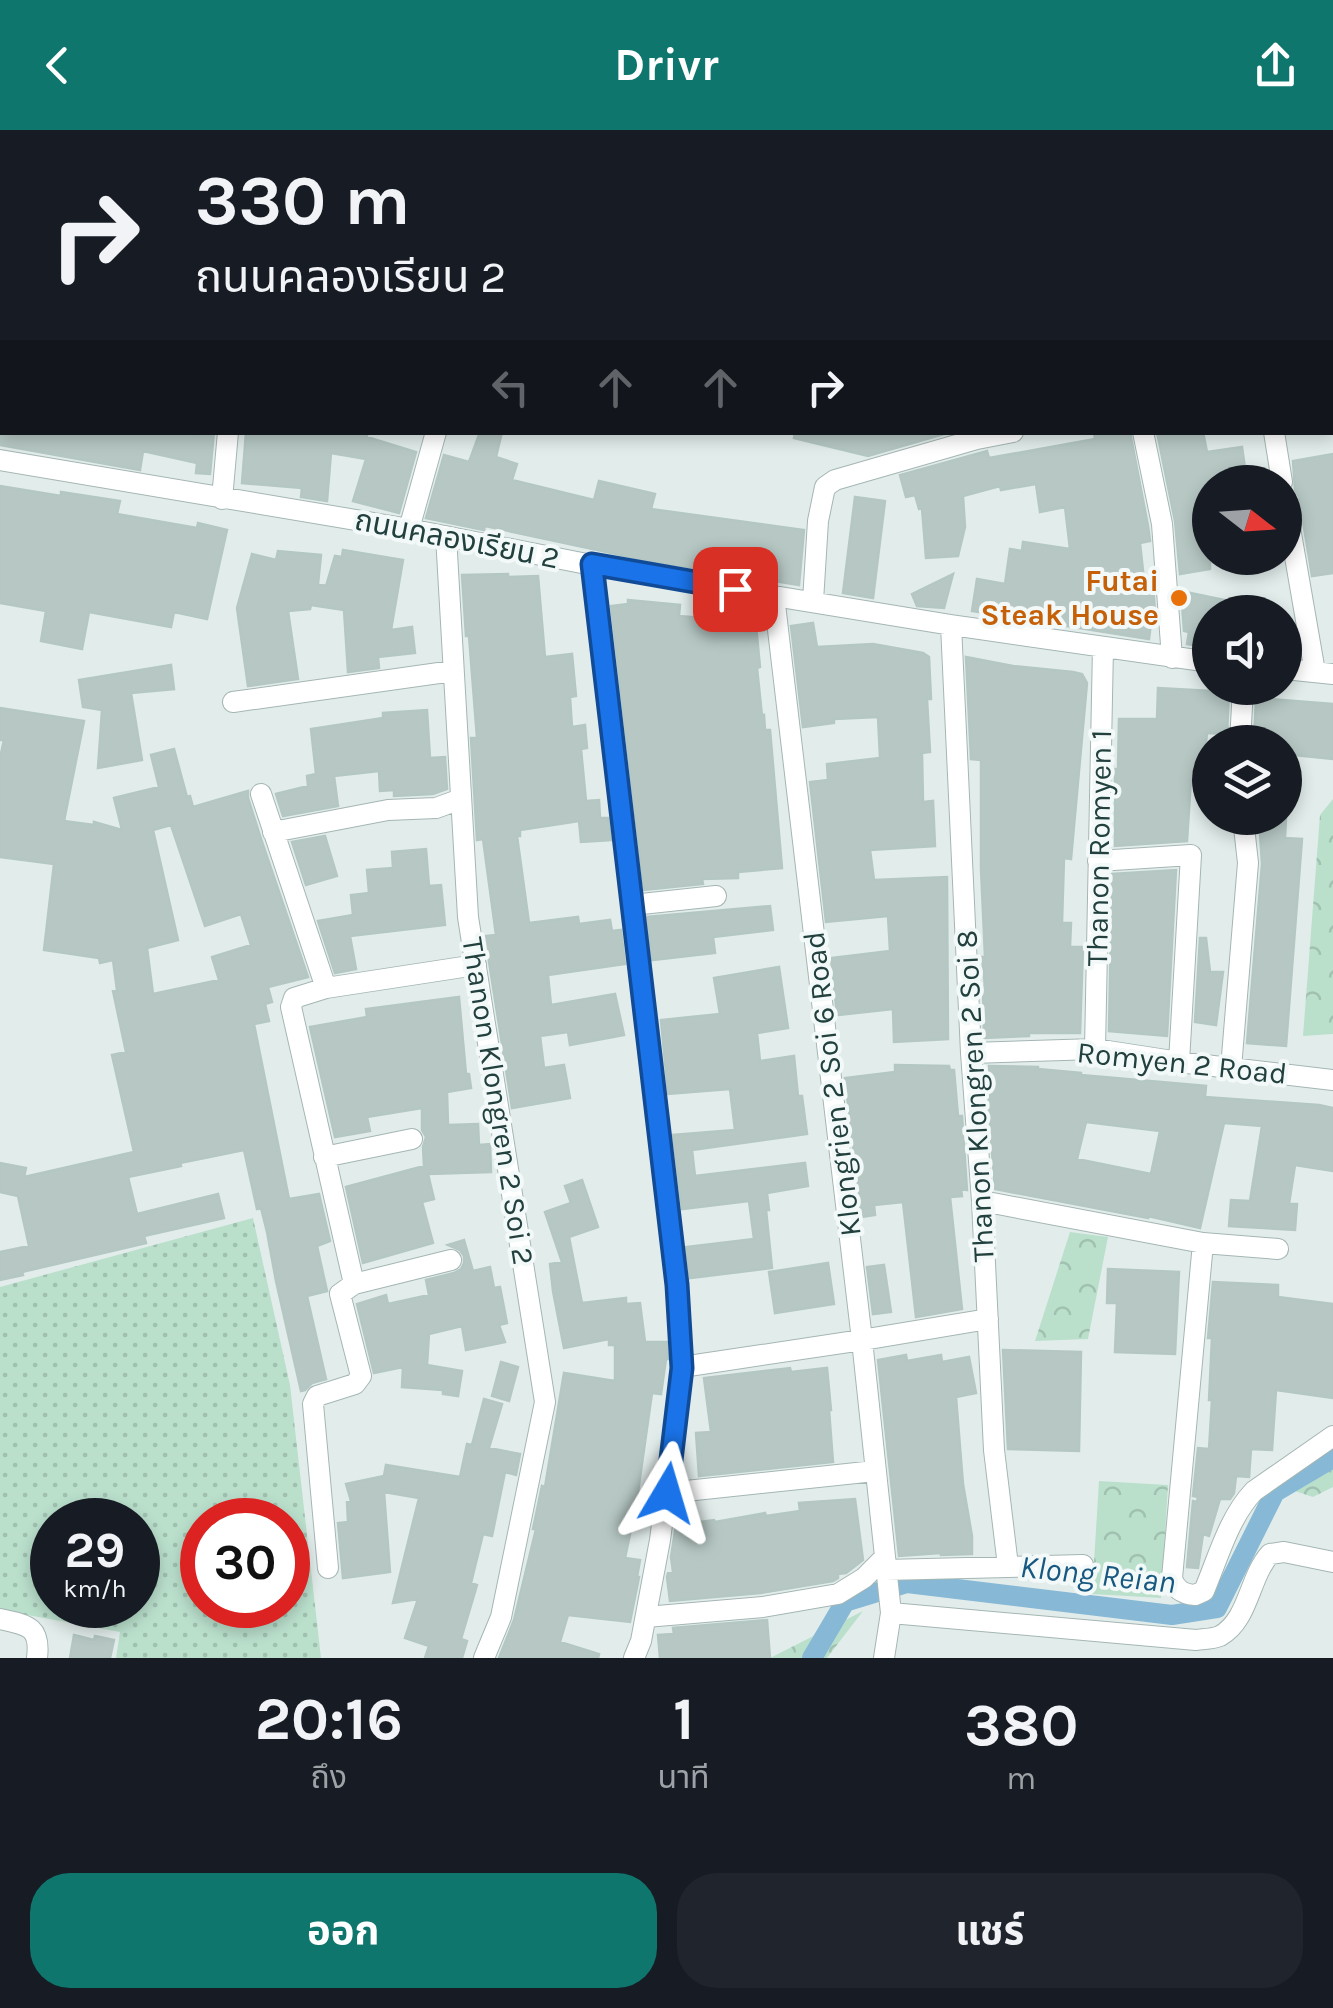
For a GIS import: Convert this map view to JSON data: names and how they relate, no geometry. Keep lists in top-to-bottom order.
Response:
{
  "streets": {
    "street": [
      "ถนนคลองเรียน 2",
      "Thanon Romyen 1",
      "Romyen 2 Road",
      "Klongrien 2 Soi 6 Road",
      "Thanon Klongren 2 Soi 8",
      "Thanon Klongren 2 Soi 2"
    ]
  },
  "crossings": [
    ["ถนนคลองเรียน 2", "Thanon Romyen 1"],
    ["ถนนคลองเรียน 2", "Klongrien 2 Soi 6 Road"],
    ["ถนนคลองเรียน 2", "Thanon Klongren 2 Soi 8"],
    ["ถนนคลองเรียน 2", "Thanon Klongren 2 Soi 2"],
    ["Thanon Romyen 1", "Romyen 2 Road"],
    ["Romyen 2 Road", "Thanon Klongren 2 Soi 8"]
  ],
  "water": ["Klong Reian"],
  "places": ["Futai Steak House"],
  "north": "right",
  "page": {
    "header": "Drivr",
    "turn": ["330 m", "ถนนคลองเรียน 2"],
    "speed": "29 km/h",
    "limit": "30",
    "eta": [
      "20:16",
      "ถึง",
      "1",
      "นาที",
      "380",
      "m"
    ],
    "buttons": ["ออก", "แชร์"]
  }
}
